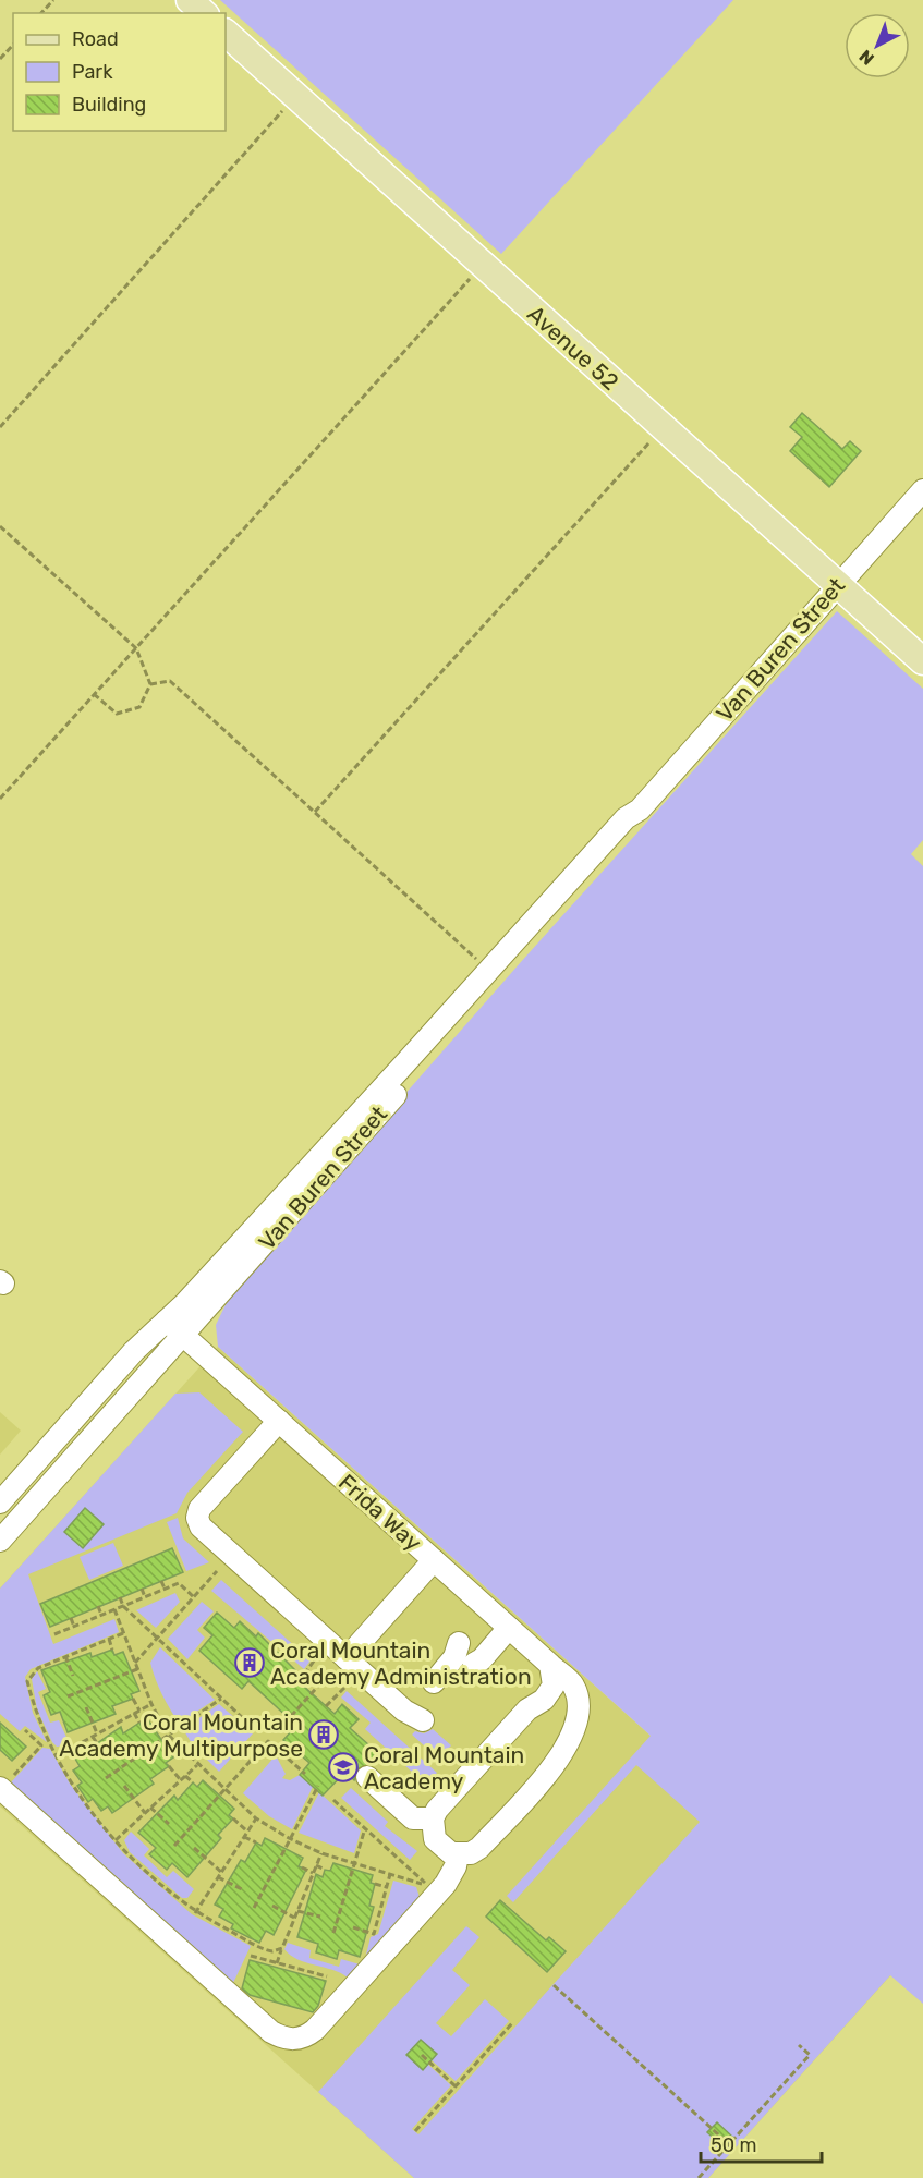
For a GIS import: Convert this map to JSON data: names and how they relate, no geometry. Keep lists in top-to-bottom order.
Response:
{
  "streets": {
    "main road": ["Avenue 52"],
    "street": ["Van Buren Street", "Frida Way"]
  },
  "crossings": [
    ["Avenue 52", "Van Buren Street"],
    ["Van Buren Street", "Frida Way"]
  ],
  "places": {
    "building": ["Coral Mountain Academy Administration", "Coral Mountain Academy Multipurpose"],
    "school or university": ["Coral Mountain Academy"]
  },
  "legend": ["Road", "Park", "Building"],
  "scale_bar": "50 m",
  "north": "bottom left"
}
